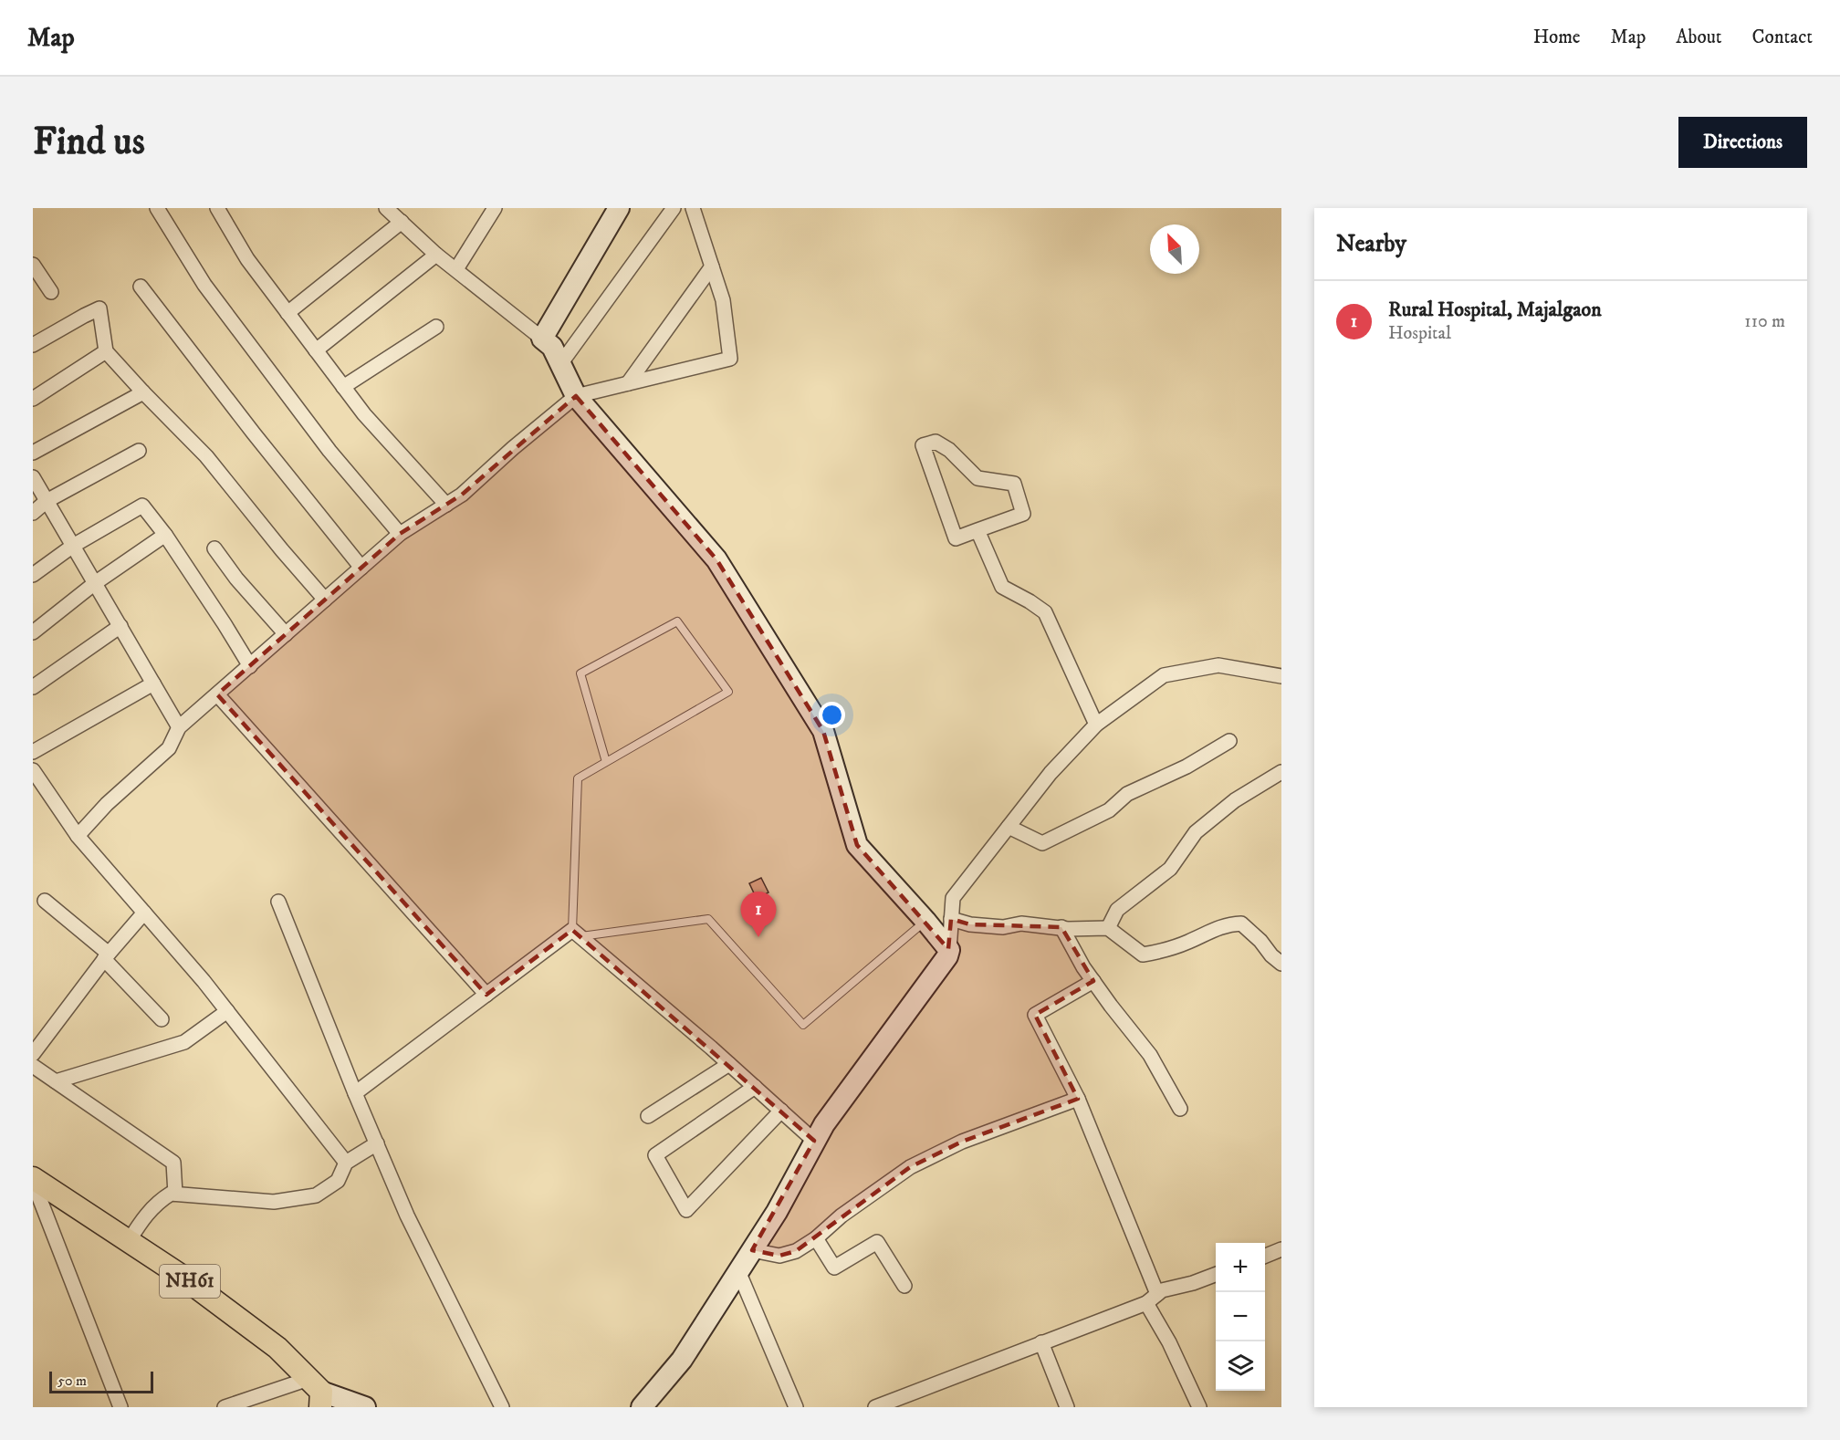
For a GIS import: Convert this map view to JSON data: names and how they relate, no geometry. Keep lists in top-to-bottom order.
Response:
{
  "streets": {
    "main road": ["NH61"]
  },
  "scale_bar": "50 m",
  "north": "top left",
  "page": {
    "header": "Map",
    "nav": [
      "Home",
      "Map",
      "About",
      "Contact"
    ],
    "buttons": "Directions",
    "title": "Find us",
    "heading": "Nearby",
    "list": [
      {
        "mark": "1",
        "name": "Rural Hospital, Majalgaon",
        "note": "Hospital",
        "value": "110 m"
      }
    ],
    "pins": "1",
    "map_buttons": ["+", "−"],
    "scale": "50 m"
  }
}
